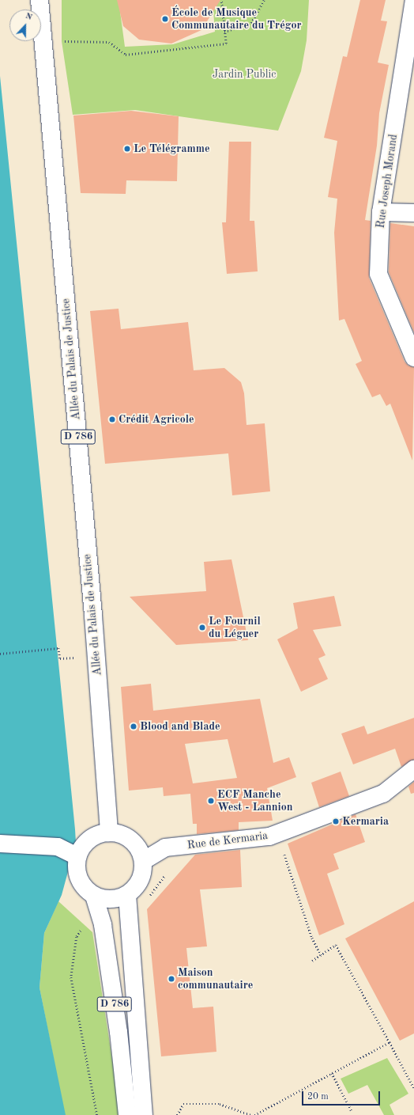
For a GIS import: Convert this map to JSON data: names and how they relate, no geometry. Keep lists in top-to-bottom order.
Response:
{
  "streets": {
    "main road": [
      "Rue Joseph Morand",
      "Allée du Palais de Justice",
      "D 786",
      "Rue de Kermaria"
    ]
  },
  "crossings": [
    ["Allée du Palais de Justice", "D 786"],
    ["Allée du Palais de Justice", "Rue de Kermaria"],
    ["D 786", "Rue de Kermaria"]
  ],
  "parks": ["Jardin Public"],
  "places": [
    "École de Musique Communautaire du Trégor",
    "Le Télégramme",
    "Crédit Agricole",
    "Le Fournil du Léguer",
    "Blood and Blade",
    "ECF Manche West - Lannion",
    "Kermaria",
    "Maison communautaire"
  ],
  "scale_bar": "20 m",
  "north": "top"
}
